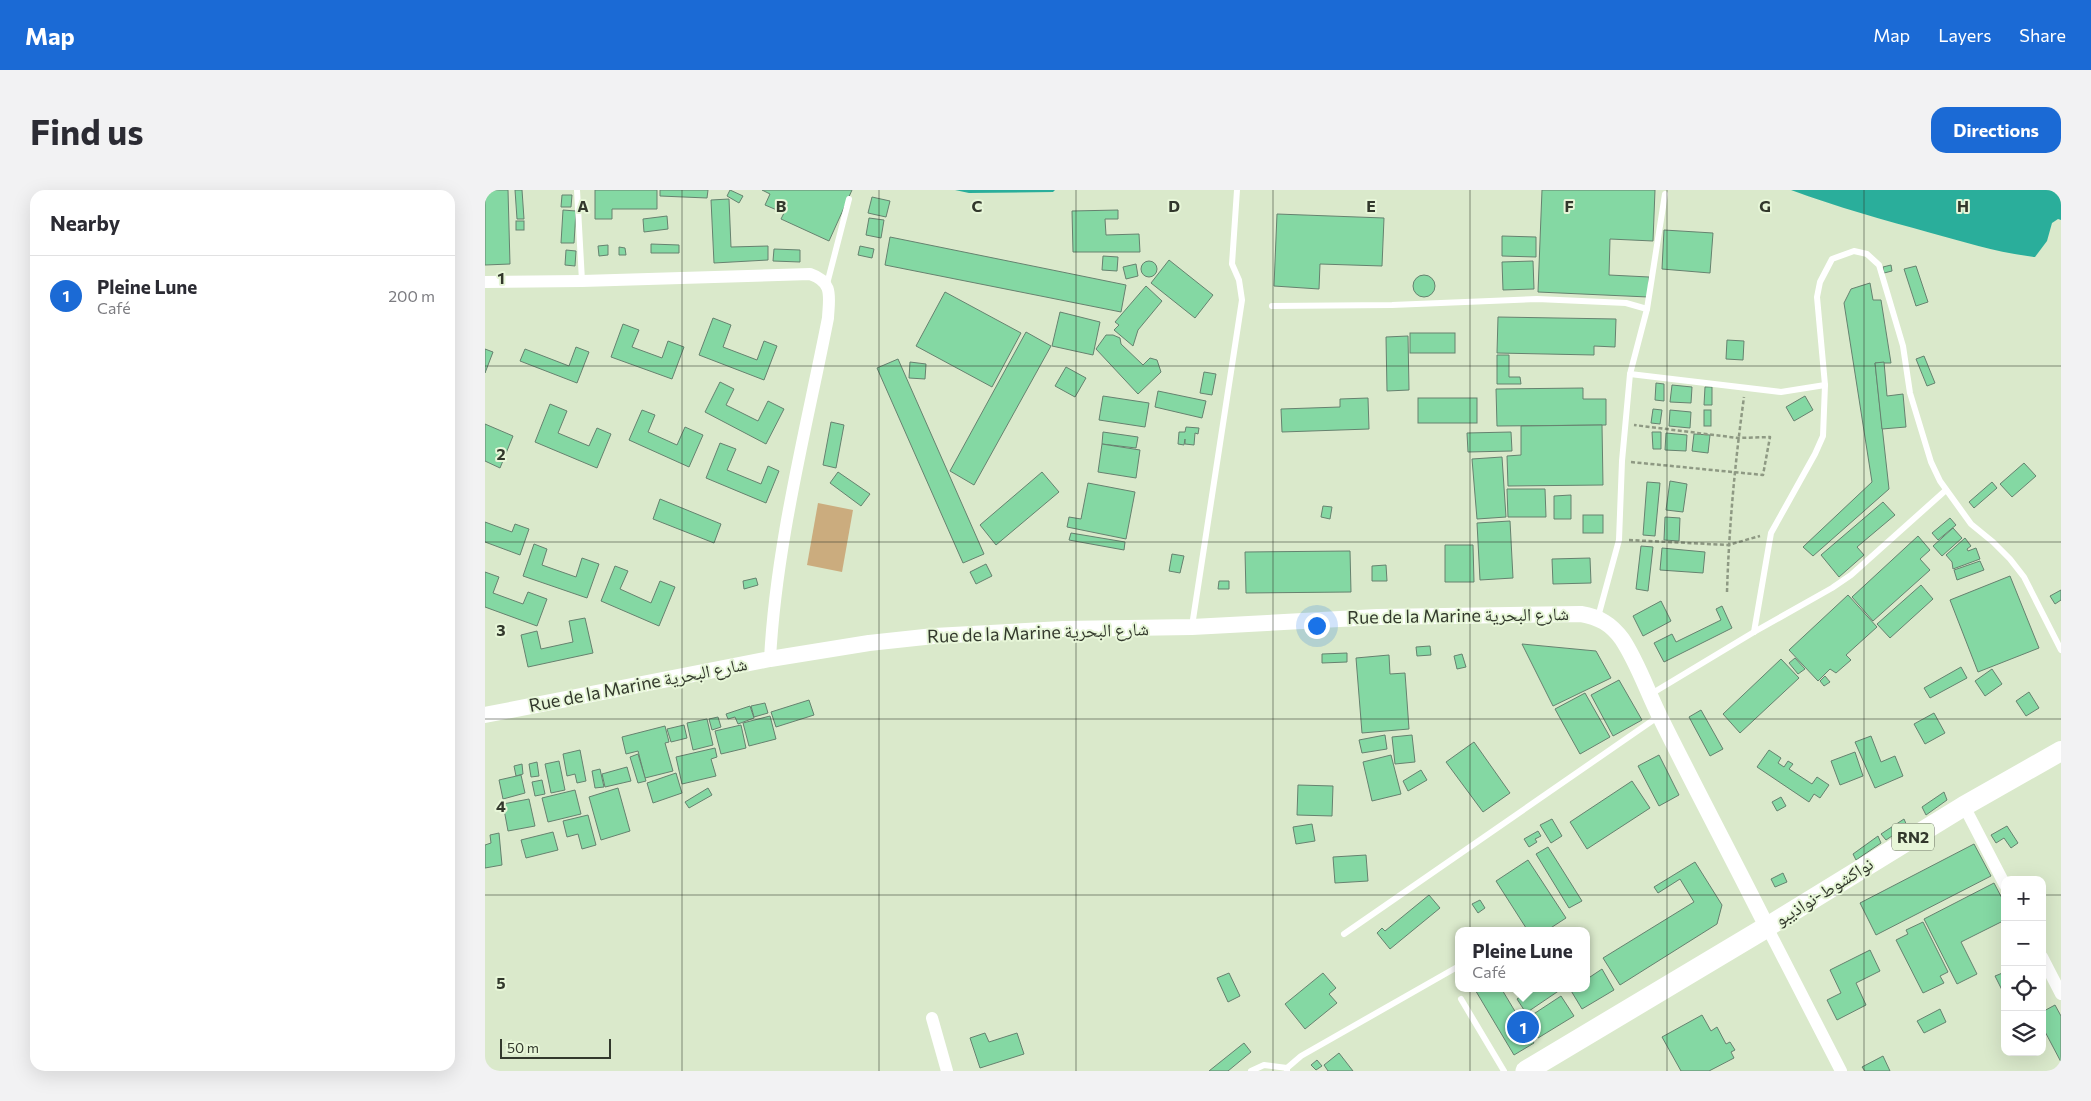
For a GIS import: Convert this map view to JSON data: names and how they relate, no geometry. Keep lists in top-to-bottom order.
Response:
{
  "streets": {
    "highway": ["RN2"],
    "main road": ["نواكشوط-نواذيبو"],
    "street": ["Rue de la Marine شارع البحرية"]
  },
  "crossings": [
    ["RN2", "نواكشوط-نواذيبو"]
  ],
  "scale_bar": "50 m",
  "page": {
    "header": "Map",
    "nav": ["Map", "Layers", "Share"],
    "buttons": "Directions",
    "title": "Find us",
    "heading": "Nearby",
    "list": [
      {
        "mark": "1",
        "name": "Pleine Lune",
        "note": "Café",
        "value": "200 m"
      }
    ],
    "map_buttons": ["+", "−"],
    "popup": ["Pleine Lune", "Café"],
    "pins": "1",
    "scale": "50 m"
  },
  "grid": {
    "columns": [
      "A",
      "B",
      "C",
      "D",
      "E",
      "F",
      "G",
      "H"
    ],
    "rows": [
      "1",
      "2",
      "3",
      "4",
      "5"
    ]
  }
}
